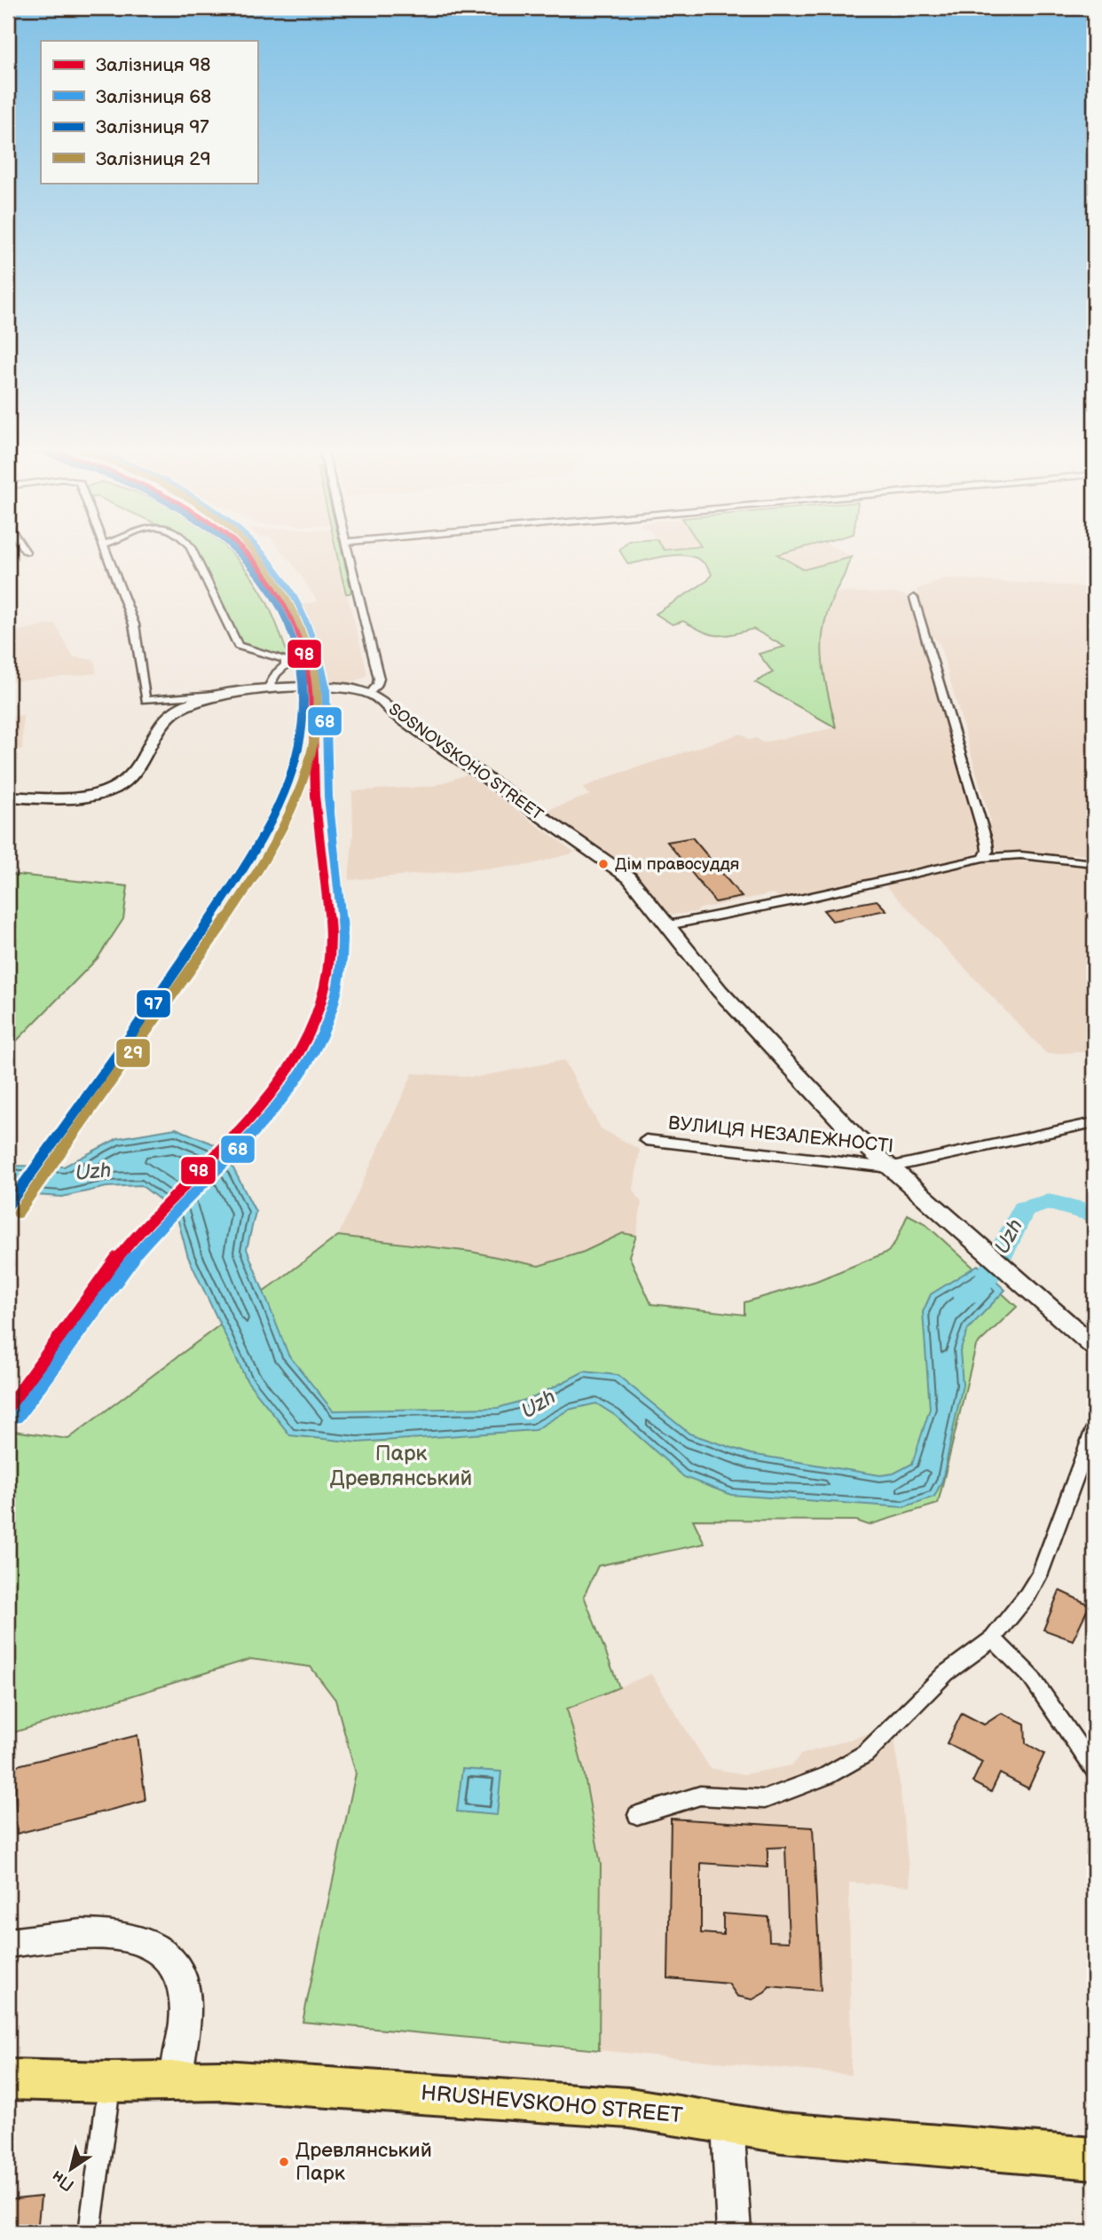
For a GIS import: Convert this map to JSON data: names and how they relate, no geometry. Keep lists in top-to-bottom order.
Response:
{
  "streets": {
    "highway": ["HRUSHEVSKOHO STREET"],
    "street": ["SOSNOVSKOHO STREET", "ВУЛИЦЯ НЕЗАЛЕЖНОСТІ"]
  },
  "crossings": [
    ["SOSNOVSKOHO STREET", "ВУЛИЦЯ НЕЗАЛЕЖНОСТІ"]
  ],
  "water": ["Uzh"],
  "parks": ["Парк Древлянський"],
  "places": ["Дім правосуддя", "Древлянський Парк"],
  "lines": [
    "rail line 98",
    "rail line 68",
    "rail line 97",
    "rail line 29"
  ],
  "legend": [
    "Залізниця 98",
    "Залізниця 68",
    "Залізниця 97",
    "Залізниця 29"
  ],
  "north": "bottom left"
}
